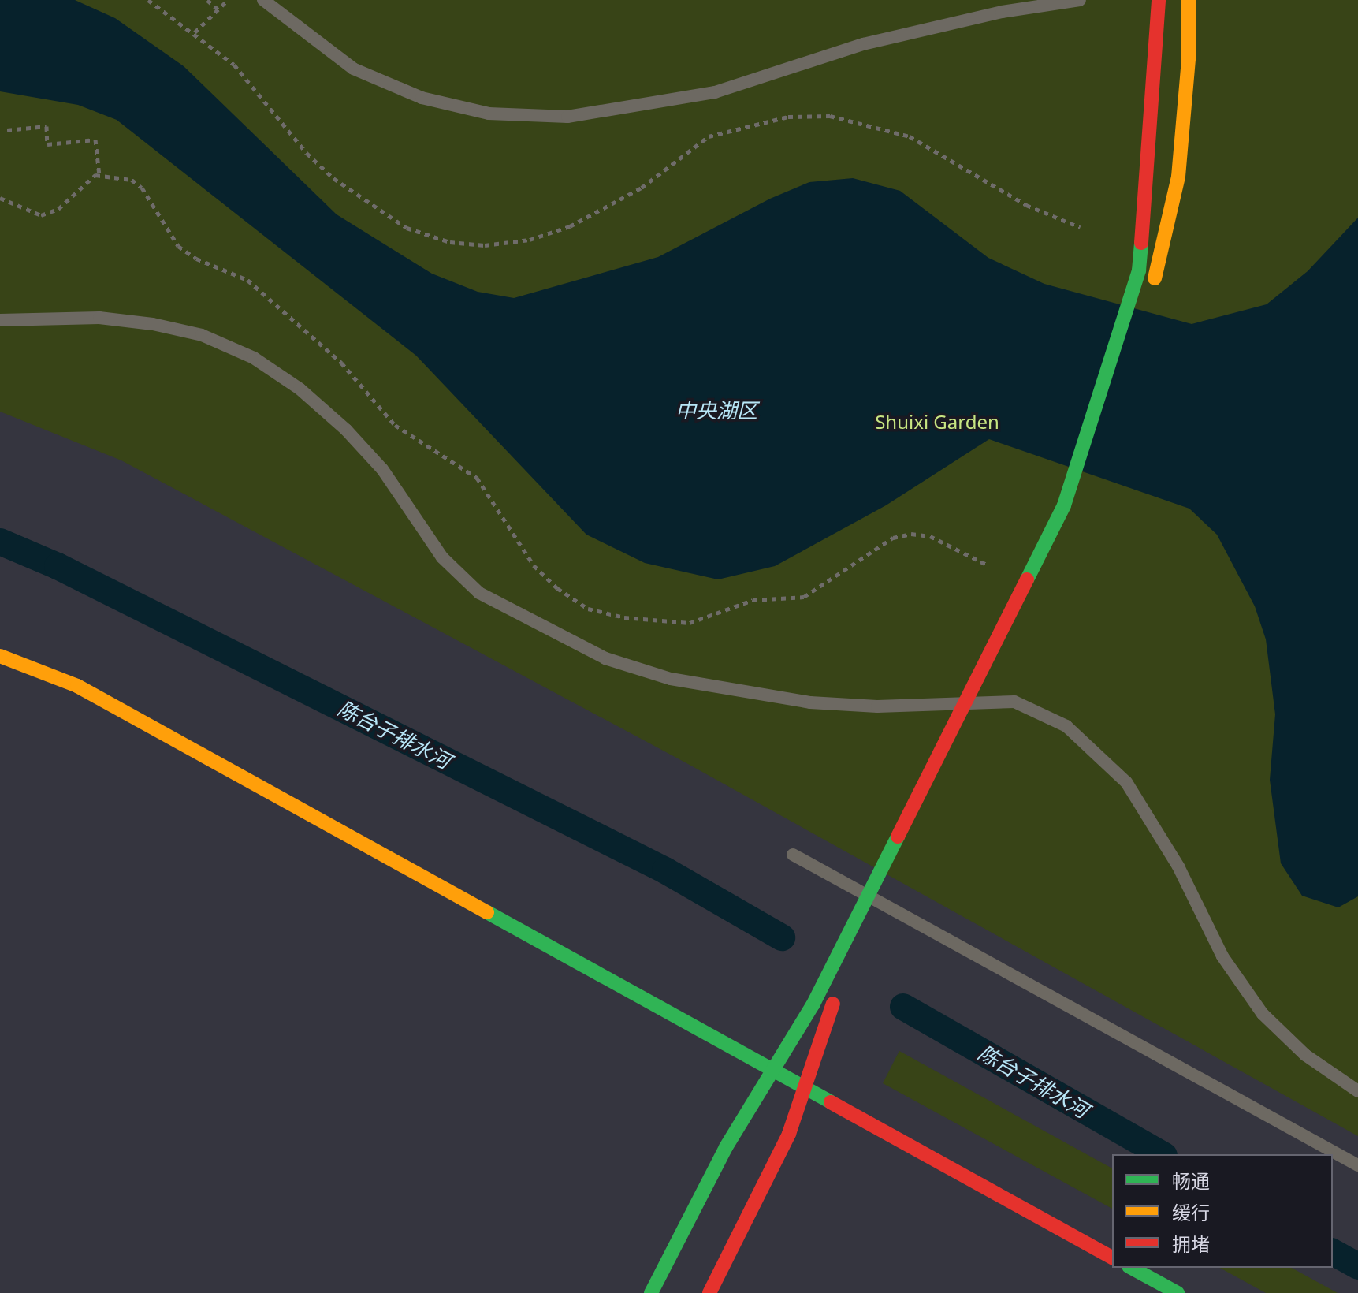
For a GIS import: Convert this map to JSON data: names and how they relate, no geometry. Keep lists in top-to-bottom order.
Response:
{
  "water": ["中央湖区", "陈台子排水河"],
  "parks": ["Shuixi Garden"],
  "legend": ["畅通", "缓行", "拥堵"]
}
